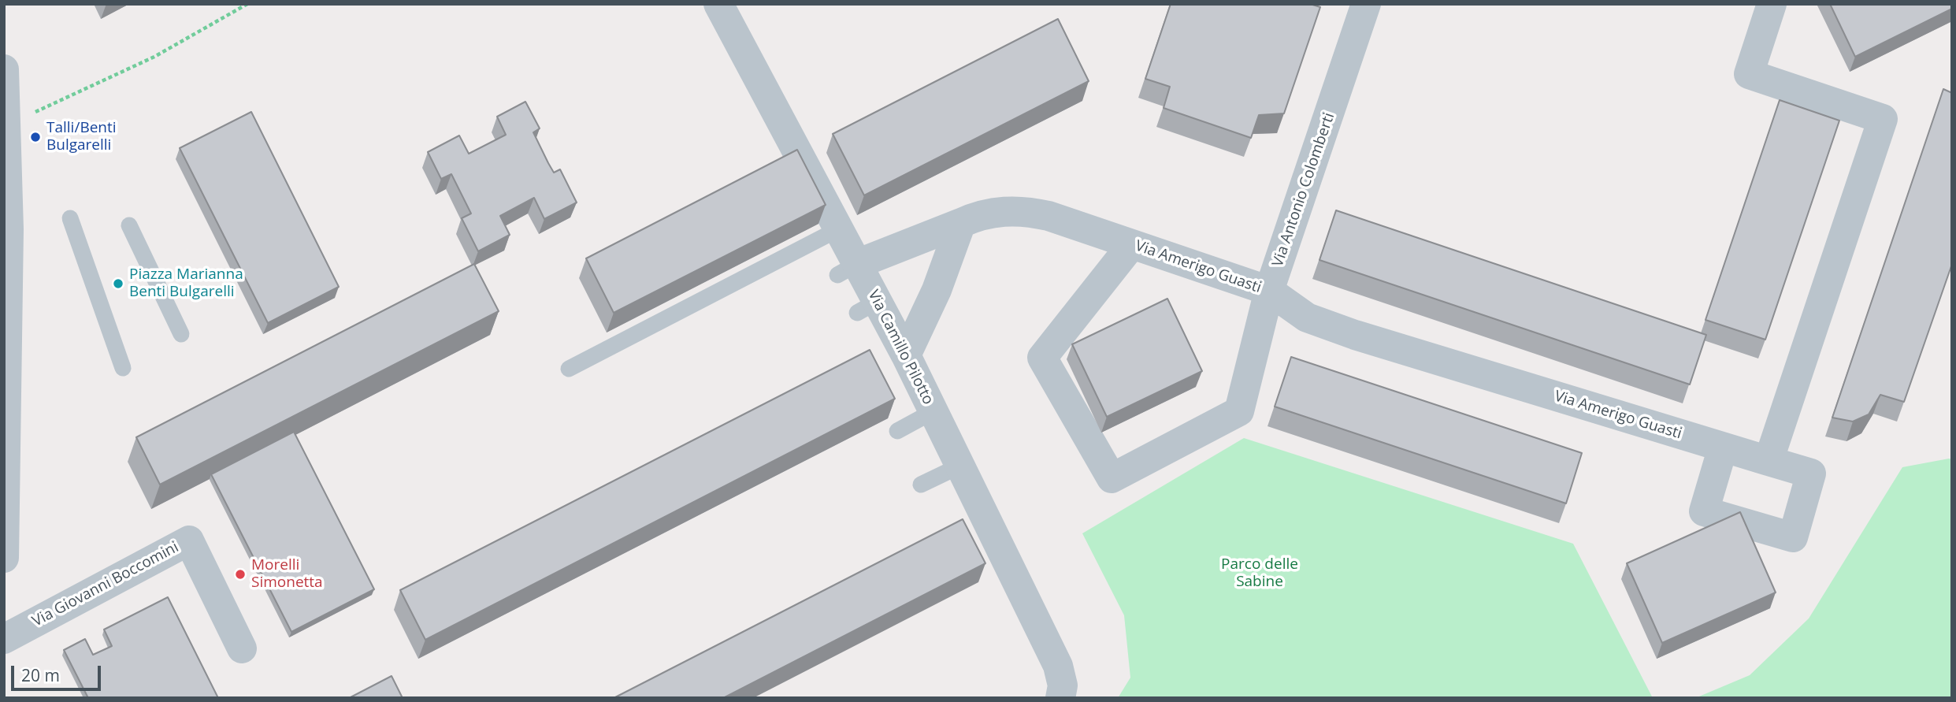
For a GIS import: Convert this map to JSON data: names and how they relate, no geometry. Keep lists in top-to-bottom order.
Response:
{
  "streets": {
    "street": [
      "Via Antonio Colomberti",
      "Via Amerigo Guasti",
      "Via Camillo Pilotto",
      "Via Giovanni Boccomini"
    ]
  },
  "crossings": [
    ["Via Antonio Colomberti", "Via Amerigo Guasti"],
    ["Via Amerigo Guasti", "Via Camillo Pilotto"]
  ],
  "parks": ["Parco delle Sabine"],
  "places": ["Talli/Benti Bulgarelli", "Piazza Marianna Benti Bulgarelli", "Morelli Simonetta"],
  "scale_bar": "20 m"
}
